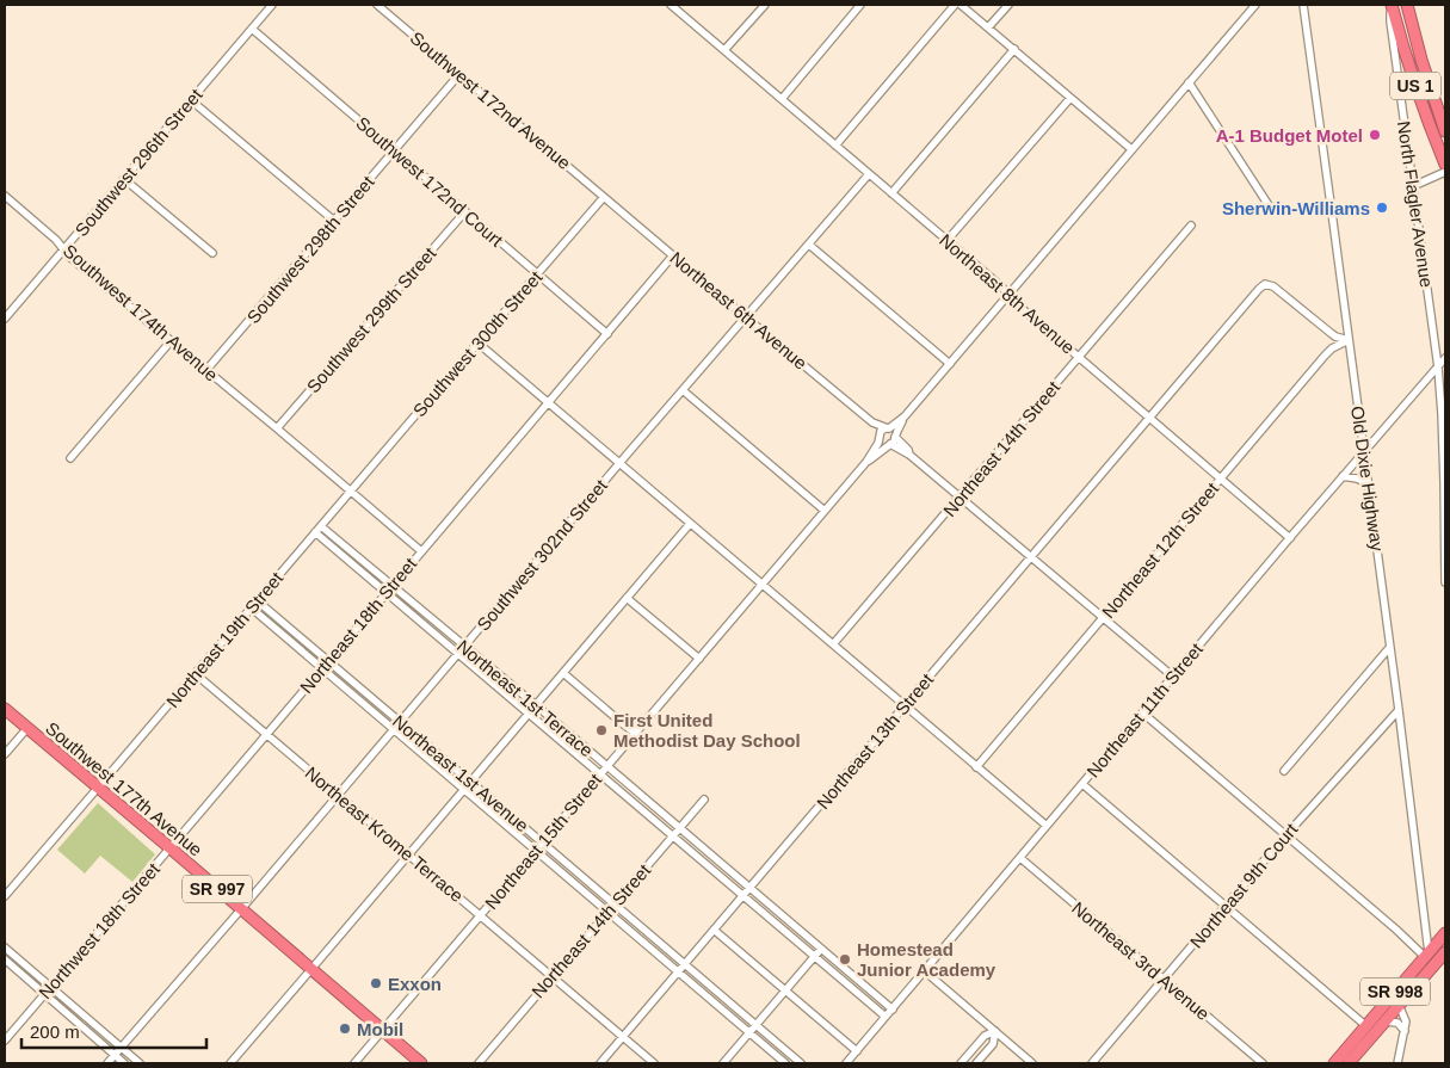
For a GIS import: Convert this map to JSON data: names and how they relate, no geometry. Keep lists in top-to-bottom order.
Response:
{
  "streets": {
    "highway": [
      "US 1",
      "Southwest 177th Avenue",
      "SR 997",
      "SR 998"
    ],
    "street": [
      "Southwest 172nd Avenue",
      "Southwest 296th Street",
      "Southwest 172nd Court",
      "North Flagler Avenue",
      "Southwest 298th Street",
      "Northeast 8th Avenue",
      "Northeast 6th Avenue",
      "Southwest 174th Avenue",
      "Southwest 299th Street",
      "Southwest 300th Street",
      "Northeast 14th Street",
      "Old Dixie Highway",
      "Northeast 12th Street",
      "Southwest 302nd Street",
      "Northeast 18th Street",
      "Northeast 19th Street",
      "Northeast 1st Terrace",
      "Northeast 11th Street",
      "Northeast 13th Street",
      "Northeast 1st Avenue",
      "Northeast Krome Terrace",
      "Northeast 15th Street",
      "Northeast 9th Court",
      "Northwest 18th Street",
      "Northeast 3rd Avenue"
    ]
  },
  "crossings": [
    ["US 1", "North Flagler Avenue"],
    ["Southwest 172nd Avenue", "Southwest 298th Street"],
    ["Southwest 172nd Avenue", "Northeast 6th Avenue"],
    ["Southwest 172nd Avenue", "Southwest 300th Street"],
    ["Southwest 296th Street", "Southwest 172nd Court"],
    ["Southwest 296th Street", "Southwest 174th Avenue"],
    ["Southwest 172nd Court", "Southwest 298th Street"],
    ["Southwest 172nd Court", "Southwest 299th Street"],
    ["Southwest 172nd Court", "Southwest 300th Street"],
    ["Southwest 172nd Court", "Northeast 18th Street"],
    ["North Flagler Avenue", "Northeast 11th Street"],
    ["Southwest 298th Street", "Southwest 174th Avenue"],
    ["Northeast 8th Avenue", "Northeast 14th Street"],
    ["Northeast 8th Avenue", "Northeast 12th Street"],
    ["Northeast 8th Avenue", "Southwest 302nd Street"],
    ["Northeast 8th Avenue", "Northeast 11th Street"],
    ["Northeast 8th Avenue", "Northeast 13th Street"],
    ["Northeast 6th Avenue", "Southwest 300th Street"],
    ["Northeast 6th Avenue", "Southwest 302nd Street"],
    ["Northeast 6th Avenue", "Northeast 18th Street"],
    ["Northeast 6th Avenue", "Northeast 15th Street"],
    ["Southwest 174th Avenue", "Southwest 299th Street"],
    ["Southwest 174th Avenue", "Southwest 300th Street"],
    ["Southwest 174th Avenue", "Northeast 18th Street"],
    ["Southwest 174th Avenue", "Northeast 19th Street"],
    ["Southwest 300th Street", "Northeast 19th Street"],
    ["Northeast 14th Street", "Northeast 1st Terrace"],
    ["Northeast 14th Street", "Northeast 1st Avenue"],
    ["Northeast 14th Street", "Northeast Krome Terrace"],
    ["Old Dixie Highway", "Northeast 12th Street"],
    ["Old Dixie Highway", "Northeast 11th Street"],
    ["Old Dixie Highway", "Northeast 13th Street"],
    ["Old Dixie Highway", "Northeast 9th Court"],
    ["Old Dixie Highway", "SR 998"],
    ["Northeast 12th Street", "Northeast 13th Street"],
    ["Southwest 302nd Street", "Northeast 1st Terrace"],
    ["Southwest 302nd Street", "Northeast 1st Avenue"],
    ["Southwest 302nd Street", "Southwest 177th Avenue"],
    ["Southwest 302nd Street", "Northeast Krome Terrace"],
    ["Northeast 18th Street", "Northeast 1st Terrace"],
    ["Northeast 18th Street", "Northeast 1st Avenue"],
    ["Northeast 18th Street", "Southwest 177th Avenue"],
    ["Northeast 18th Street", "Northeast Krome Terrace"],
    ["Northeast 18th Street", "Northwest 18th Street"],
    ["Northeast 19th Street", "Northeast 1st Terrace"],
    ["Northeast 19th Street", "Northeast 1st Avenue"],
    ["Northeast 19th Street", "Southwest 177th Avenue"],
    ["Northeast 19th Street", "Northeast Krome Terrace"],
    ["Northeast 1st Terrace", "Northeast 11th Street"],
    ["Northeast 1st Terrace", "Northeast 13th Street"],
    ["Northeast 1st Terrace", "Northeast 15th Street"],
    ["Northeast 11th Street", "Northeast 3rd Avenue"],
    ["Northeast 13th Street", "Northeast 1st Avenue"],
    ["Northeast 13th Street", "Northeast Krome Terrace"],
    ["Northeast 1st Avenue", "Northeast 15th Street"],
    ["Southwest 177th Avenue", "Northeast 15th Street"],
    ["Southwest 177th Avenue", "Northwest 18th Street"],
    ["Northeast Krome Terrace", "Northeast 15th Street"],
    ["Northeast 9th Court", "Northeast 3rd Avenue"]
  ],
  "places": [
    "A-1 Budget Motel",
    "Sherwin-Williams",
    "First United Methodist Day School",
    "Homestead Junior Academy",
    "Exxon",
    "Mobil"
  ],
  "scale_bar": "200 m"
}
